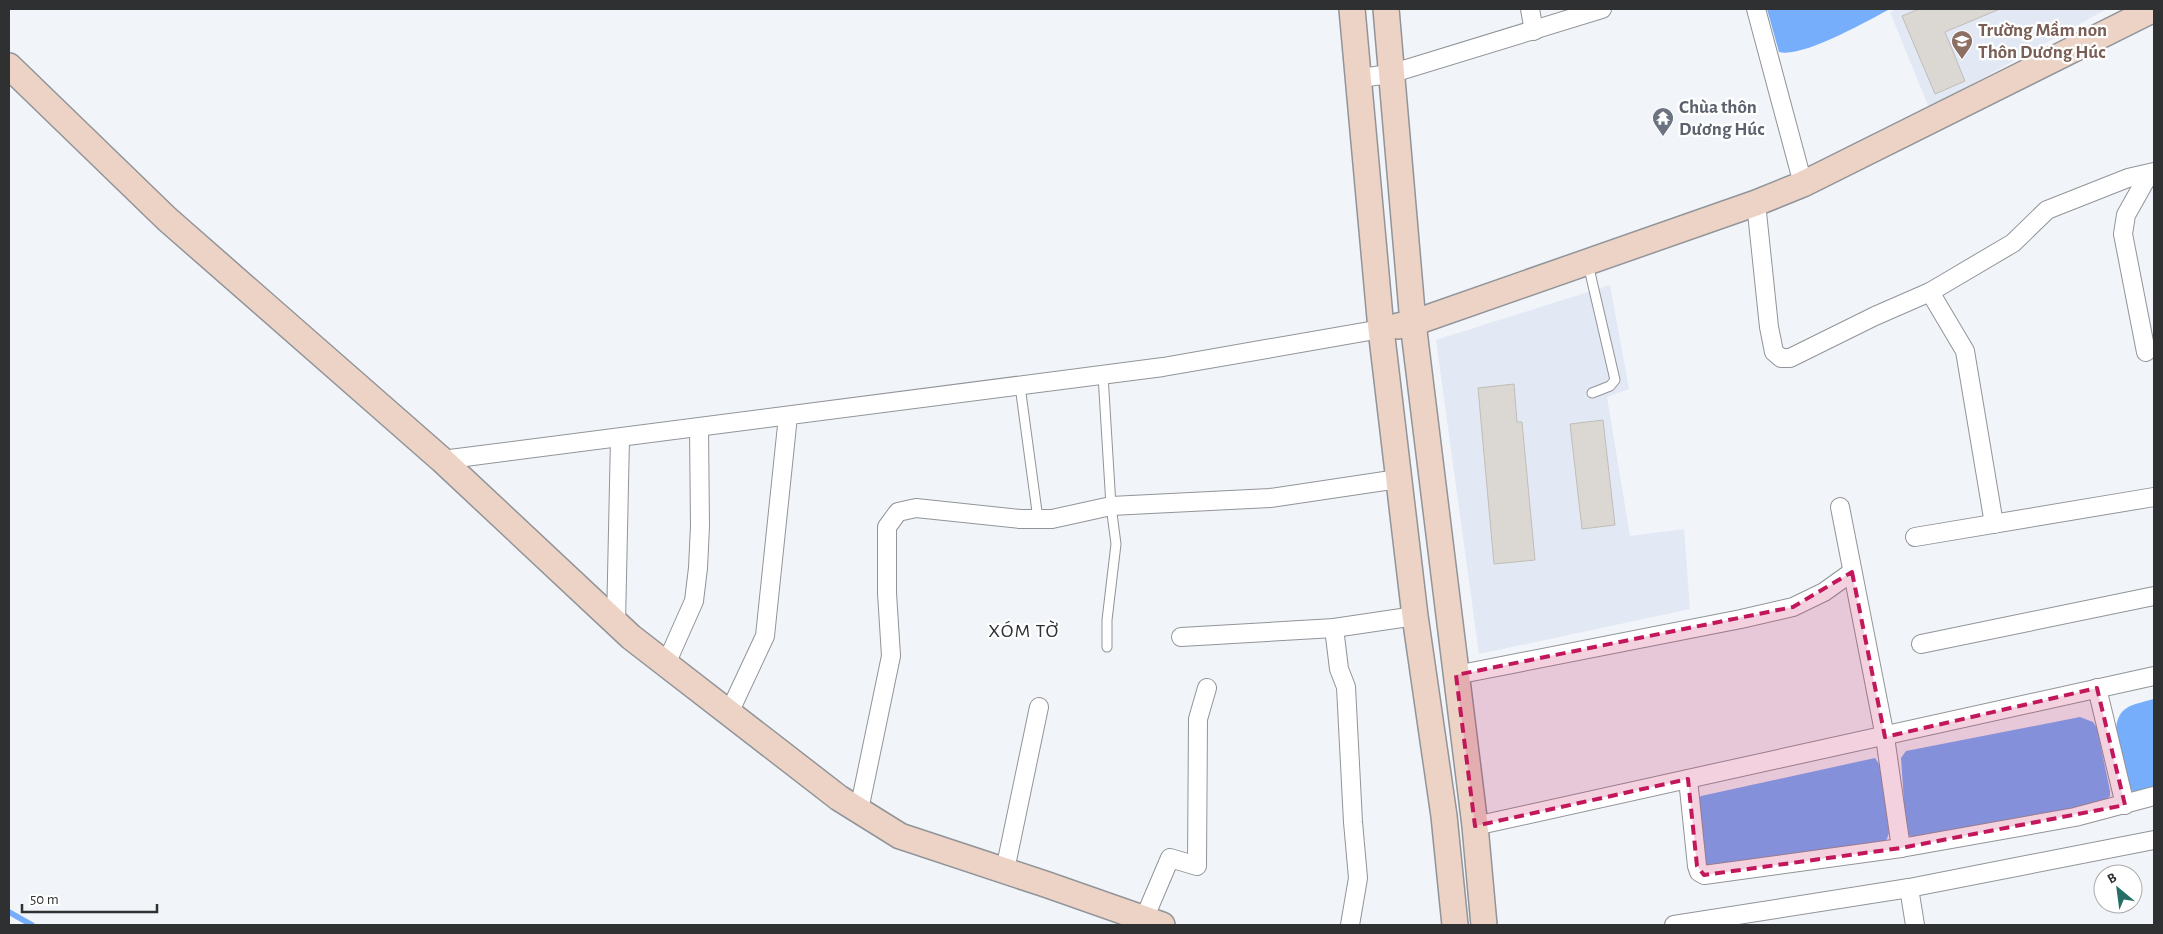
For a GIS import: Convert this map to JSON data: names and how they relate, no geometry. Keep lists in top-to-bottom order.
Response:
{
  "districts": ["XÓM TỜ"],
  "places": {
    "school or university": ["Trường Mầm non Thôn Dương Húc"],
    "temple": ["Chùa thôn Dương Húc"]
  },
  "scale_bar": "50 m",
  "north": "top left"
}
